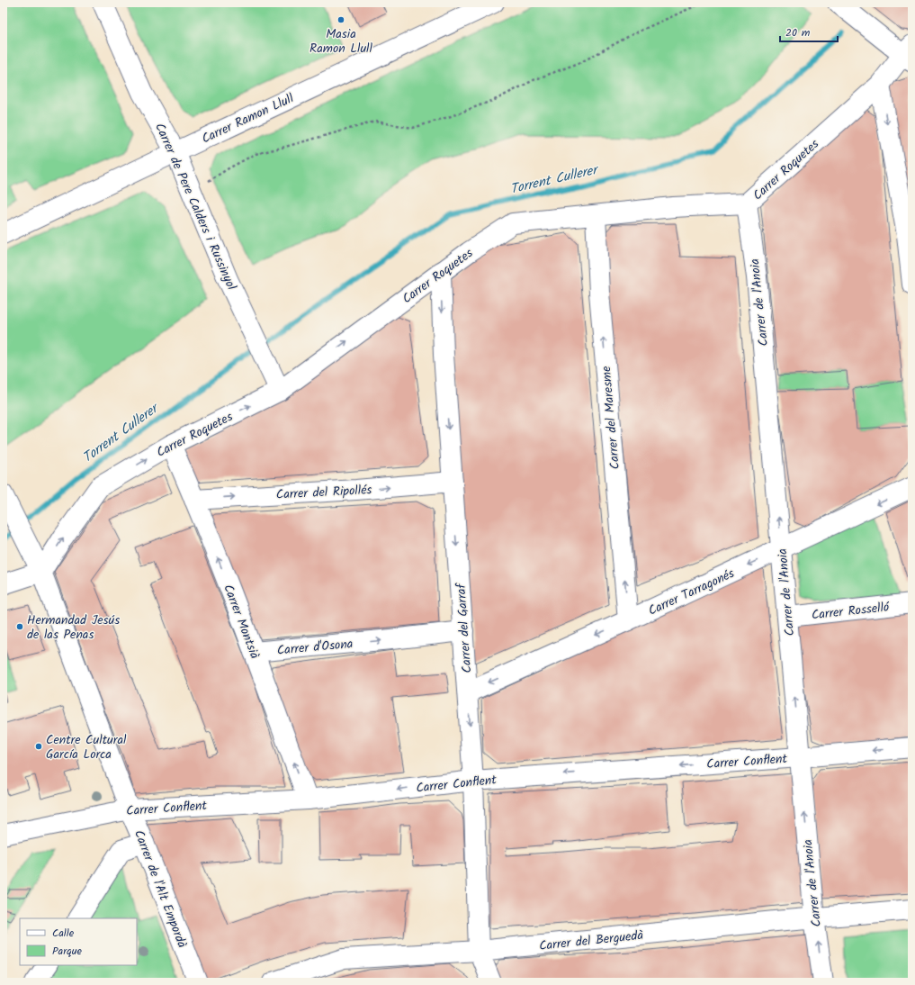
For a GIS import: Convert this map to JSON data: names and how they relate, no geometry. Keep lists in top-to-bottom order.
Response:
{
  "streets": {
    "street": [
      "Carrer Ramon Llull",
      "Carrer Roquetes",
      "Carrer de Pere Calders i Russinyol",
      "Carrer de l'Anoia",
      "Carrer del Maresme",
      "Carrer del Ripollés",
      "Carrer Tarragonés",
      "Carrer Rosselló",
      "Carrer Montsià",
      "Carrer del Garraf",
      "Carrer d'Osona",
      "Carrer Conflent",
      "Carrer de l'Alt Empordà",
      "Carrer del Berguedà"
    ]
  },
  "crossings": [
    ["Carrer Ramon Llull", "Carrer de Pere Calders i Russinyol"],
    ["Carrer Roquetes", "Carrer de Pere Calders i Russinyol"],
    ["Carrer Roquetes", "Carrer de l'Anoia"],
    ["Carrer Roquetes", "Carrer del Maresme"],
    ["Carrer Roquetes", "Carrer Montsià"],
    ["Carrer Roquetes", "Carrer del Garraf"],
    ["Carrer Roquetes", "Carrer de l'Alt Empordà"],
    ["Carrer de l'Anoia", "Carrer Tarragonés"],
    ["Carrer de l'Anoia", "Carrer Rosselló"],
    ["Carrer de l'Anoia", "Carrer Conflent"],
    ["Carrer de l'Anoia", "Carrer del Berguedà"],
    ["Carrer del Maresme", "Carrer Tarragonés"],
    ["Carrer del Ripollés", "Carrer Montsià"],
    ["Carrer del Ripollés", "Carrer del Garraf"],
    ["Carrer Tarragonés", "Carrer del Garraf"],
    ["Carrer Montsià", "Carrer d'Osona"],
    ["Carrer Montsià", "Carrer Conflent"],
    ["Carrer del Garraf", "Carrer d'Osona"],
    ["Carrer del Garraf", "Carrer Conflent"],
    ["Carrer del Garraf", "Carrer del Berguedà"],
    ["Carrer Conflent", "Carrer de l'Alt Empordà"]
  ],
  "one_way": [
    "Carrer Roquetes",
    "Carrer de l'Anoia",
    "Carrer del Maresme",
    "Carrer del Ripollés",
    "Carrer Tarragonés",
    "Carrer Montsià",
    "Carrer del Garraf",
    "Carrer d'Osona",
    "Carrer Conflent"
  ],
  "water": ["Torrent Cullerer"],
  "places": ["Masia Ramon Llull", "Hermandad Jesús de las Penas", "Centre Cultural García Lorca"],
  "legend": ["Calle", "Parque"],
  "scale_bar": "20 m"
}
